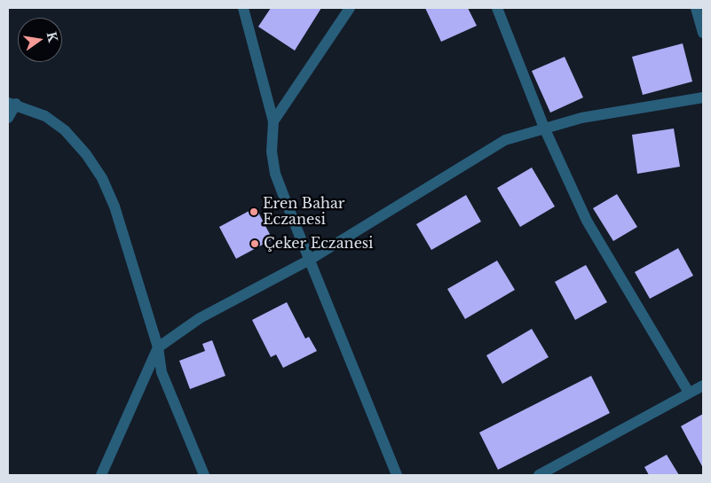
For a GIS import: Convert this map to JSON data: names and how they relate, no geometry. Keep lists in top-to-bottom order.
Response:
{
  "places": ["Eren Bahar Eczanesi", "Çeker Eczanesi"],
  "north": "right"
}
